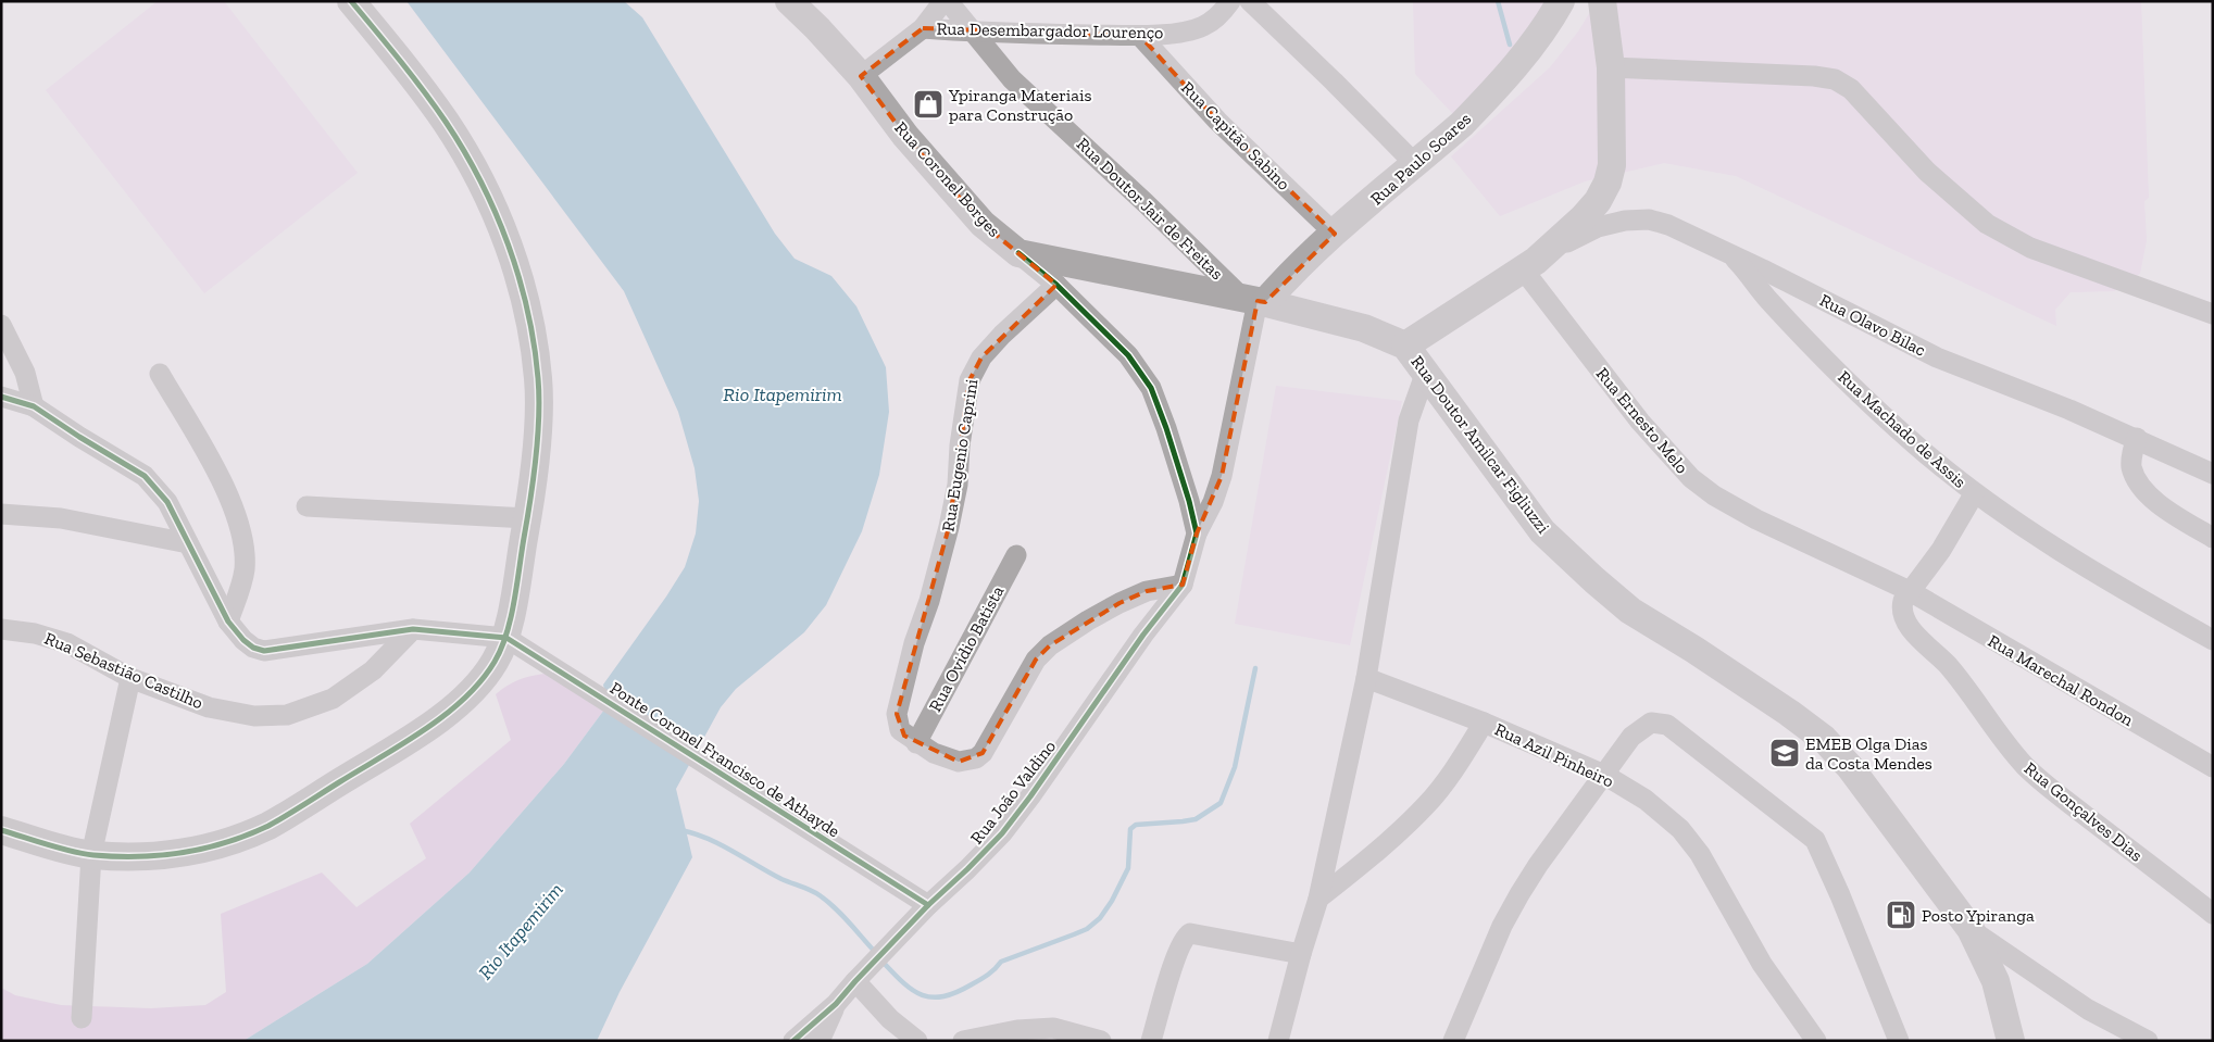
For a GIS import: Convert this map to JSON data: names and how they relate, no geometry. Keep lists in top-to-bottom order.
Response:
{
  "streets": {
    "street": [
      "Rua Desembargador Lourenço",
      "Rua Capitão Sabino",
      "Rua Paulo Soares",
      "Rua Coronel Borges",
      "Rua Doutor Jair de Freitas",
      "Rua Olavo Bilac",
      "Rua Ernesto Melo",
      "Rua Machado de Assis",
      "Rua Doutor Amilcar Figliuzzi",
      "Rua Eugenio Caprini",
      "Rua Ovidio Batista",
      "Rua Sebastião Castilho",
      "Rua Marechal Rondon",
      "Rua Azil Pinheiro",
      "Ponte Coronel Francisco de Athayde",
      "Rua João Valdino",
      "Rua Gonçalves Dias"
    ]
  },
  "crossings": [
    ["Rua Desembargador Lourenço", "Rua Capitão Sabino"],
    ["Rua Desembargador Lourenço", "Rua Doutor Jair de Freitas"],
    ["Rua Capitão Sabino", "Rua Paulo Soares"],
    ["Rua Paulo Soares", "Rua Doutor Jair de Freitas"],
    ["Rua Paulo Soares", "Rua Doutor Amilcar Figliuzzi"],
    ["Rua Coronel Borges", "Rua Doutor Amilcar Figliuzzi"],
    ["Rua Coronel Borges", "Rua Eugenio Caprini"],
    ["Rua Coronel Borges", "Rua João Valdino"],
    ["Rua Doutor Jair de Freitas", "Rua Doutor Amilcar Figliuzzi"],
    ["Rua Olavo Bilac", "Rua Ernesto Melo"],
    ["Rua Olavo Bilac", "Rua Machado de Assis"],
    ["Rua Olavo Bilac", "Rua Doutor Amilcar Figliuzzi"],
    ["Rua Ernesto Melo", "Rua Marechal Rondon"],
    ["Rua Ernesto Melo", "Rua Gonçalves Dias"],
    ["Rua Eugenio Caprini", "Rua Ovidio Batista"],
    ["Rua Marechal Rondon", "Rua Gonçalves Dias"],
    ["Ponte Coronel Francisco de Athayde", "Rua João Valdino"]
  ],
  "water": ["Rio Itapemirim"],
  "places": {
    "shop": ["Ypiranga Materiais para Construção"],
    "school or university": ["EMEB Olga Dias da Costa Mendes"],
    "fuel station": ["Posto Ypiranga"]
  }
}
